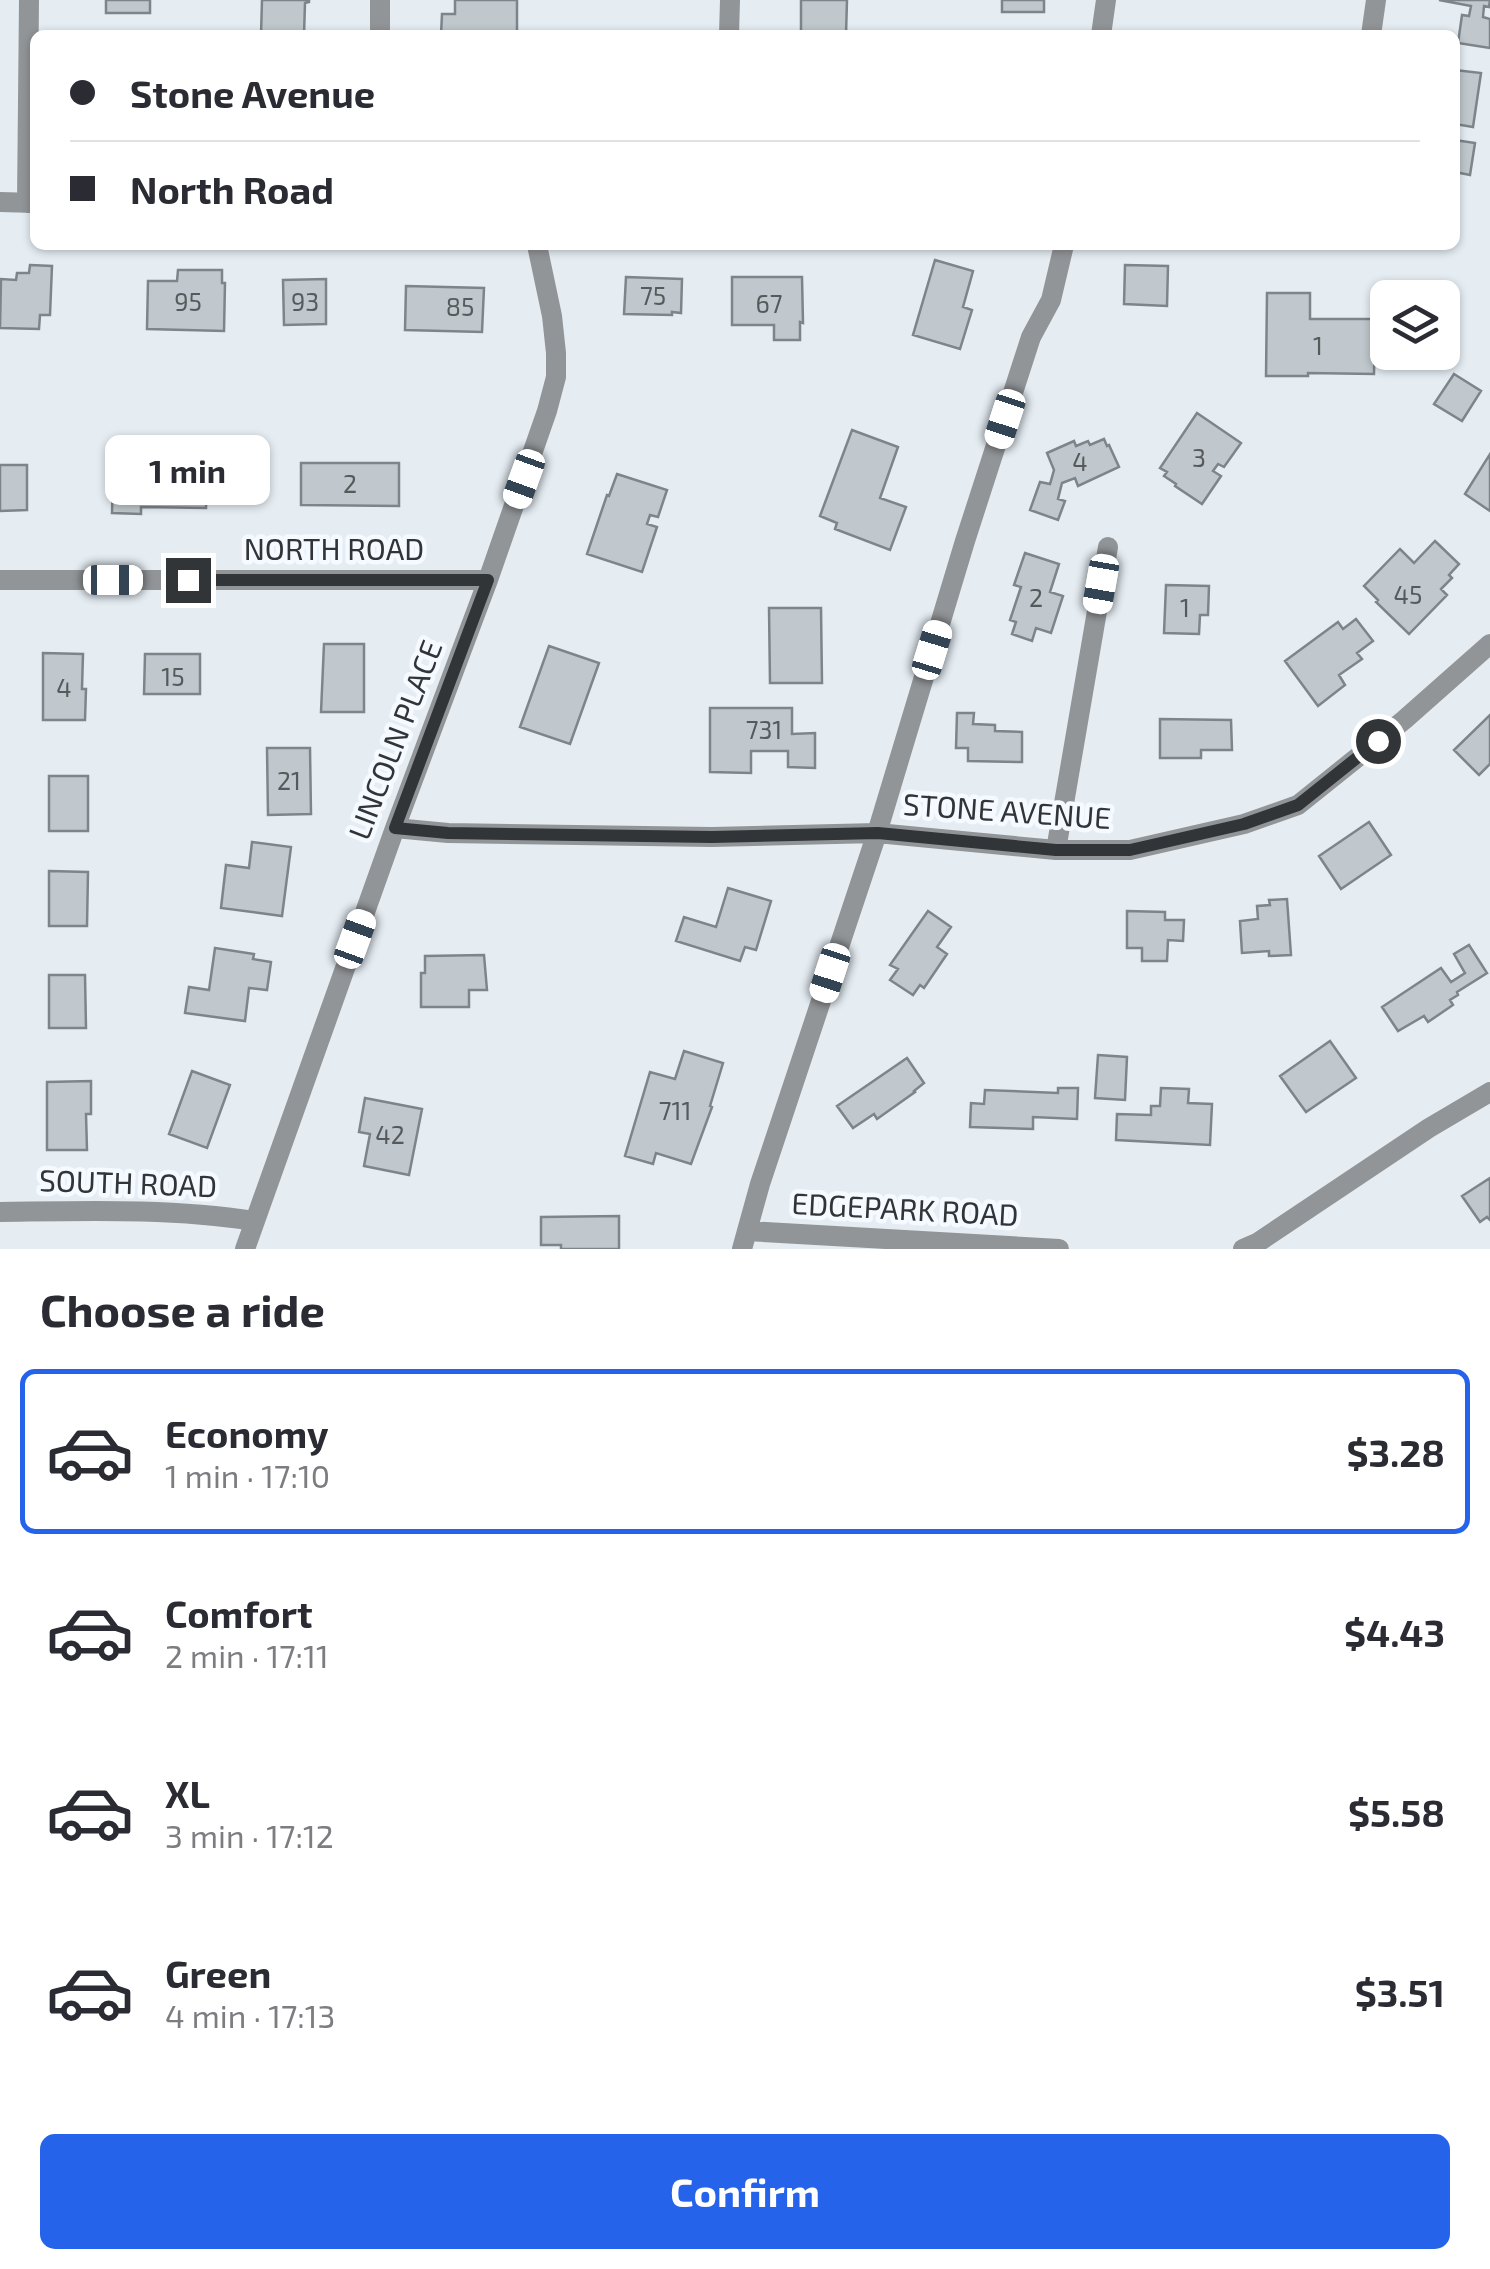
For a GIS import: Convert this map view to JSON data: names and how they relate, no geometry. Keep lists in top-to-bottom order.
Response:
{
  "streets": {
    "street": [
      "NORTH ROAD",
      "LINCOLN PLACE",
      "STONE AVENUE",
      "SOUTH ROAD",
      "EDGEPARK ROAD"
    ]
  },
  "crossings": [
    ["NORTH ROAD", "LINCOLN PLACE"],
    ["LINCOLN PLACE", "STONE AVENUE"],
    ["LINCOLN PLACE", "SOUTH ROAD"]
  ],
  "house_numbers": [
    "75",
    "95",
    "93",
    "67",
    "85",
    "1",
    "3",
    "4",
    "2",
    "45",
    "2",
    "1",
    "15",
    "4",
    "731",
    "21",
    "711",
    "42"
  ],
  "page": {
    "banner": ["Stone Avenue", "North Road"],
    "bubble": "1 min",
    "heading": "Choose a ride",
    "list": [
      {
        "name": "Economy",
        "note": "1 min · 17:10",
        "value": "$3.28"
      },
      {
        "name": "Comfort",
        "note": "2 min · 17:11",
        "value": "$4.43"
      },
      {
        "name": "XL",
        "note": "3 min · 17:12",
        "value": "$5.58"
      },
      {
        "name": "Green",
        "note": "4 min · 17:13",
        "value": "$3.51"
      }
    ],
    "buttons": "Confirm"
  }
}
